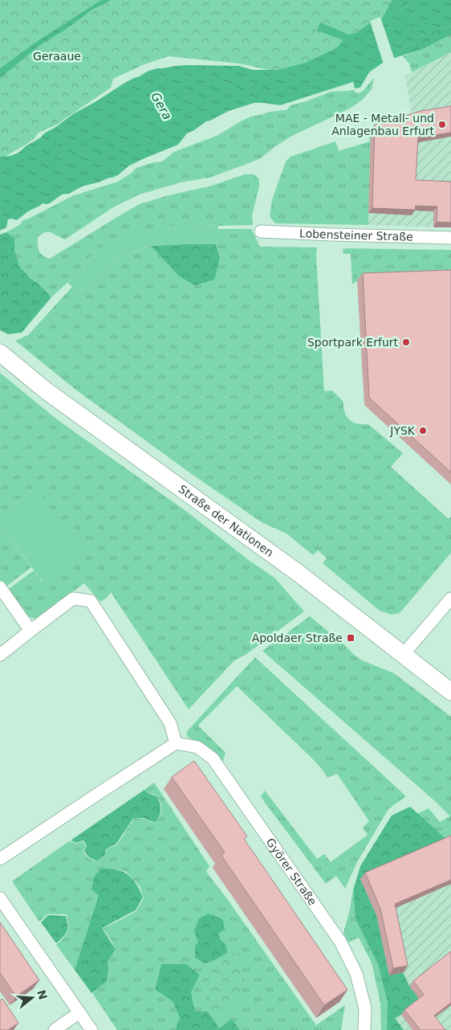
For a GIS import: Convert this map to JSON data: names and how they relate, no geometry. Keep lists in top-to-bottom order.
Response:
{
  "streets": {
    "main road": ["Straße der Nationen"],
    "street": ["Lobensteiner Straße", "Györer Straße"]
  },
  "water": ["Gera"],
  "parks": ["Geraaue"],
  "places": {
    "other": ["MAE - Metall- und Anlagenbau Erfurt", "Sportpark Erfurt", "JYSK"],
    "transit": ["Apoldaer Straße"]
  },
  "north": "right"
}
